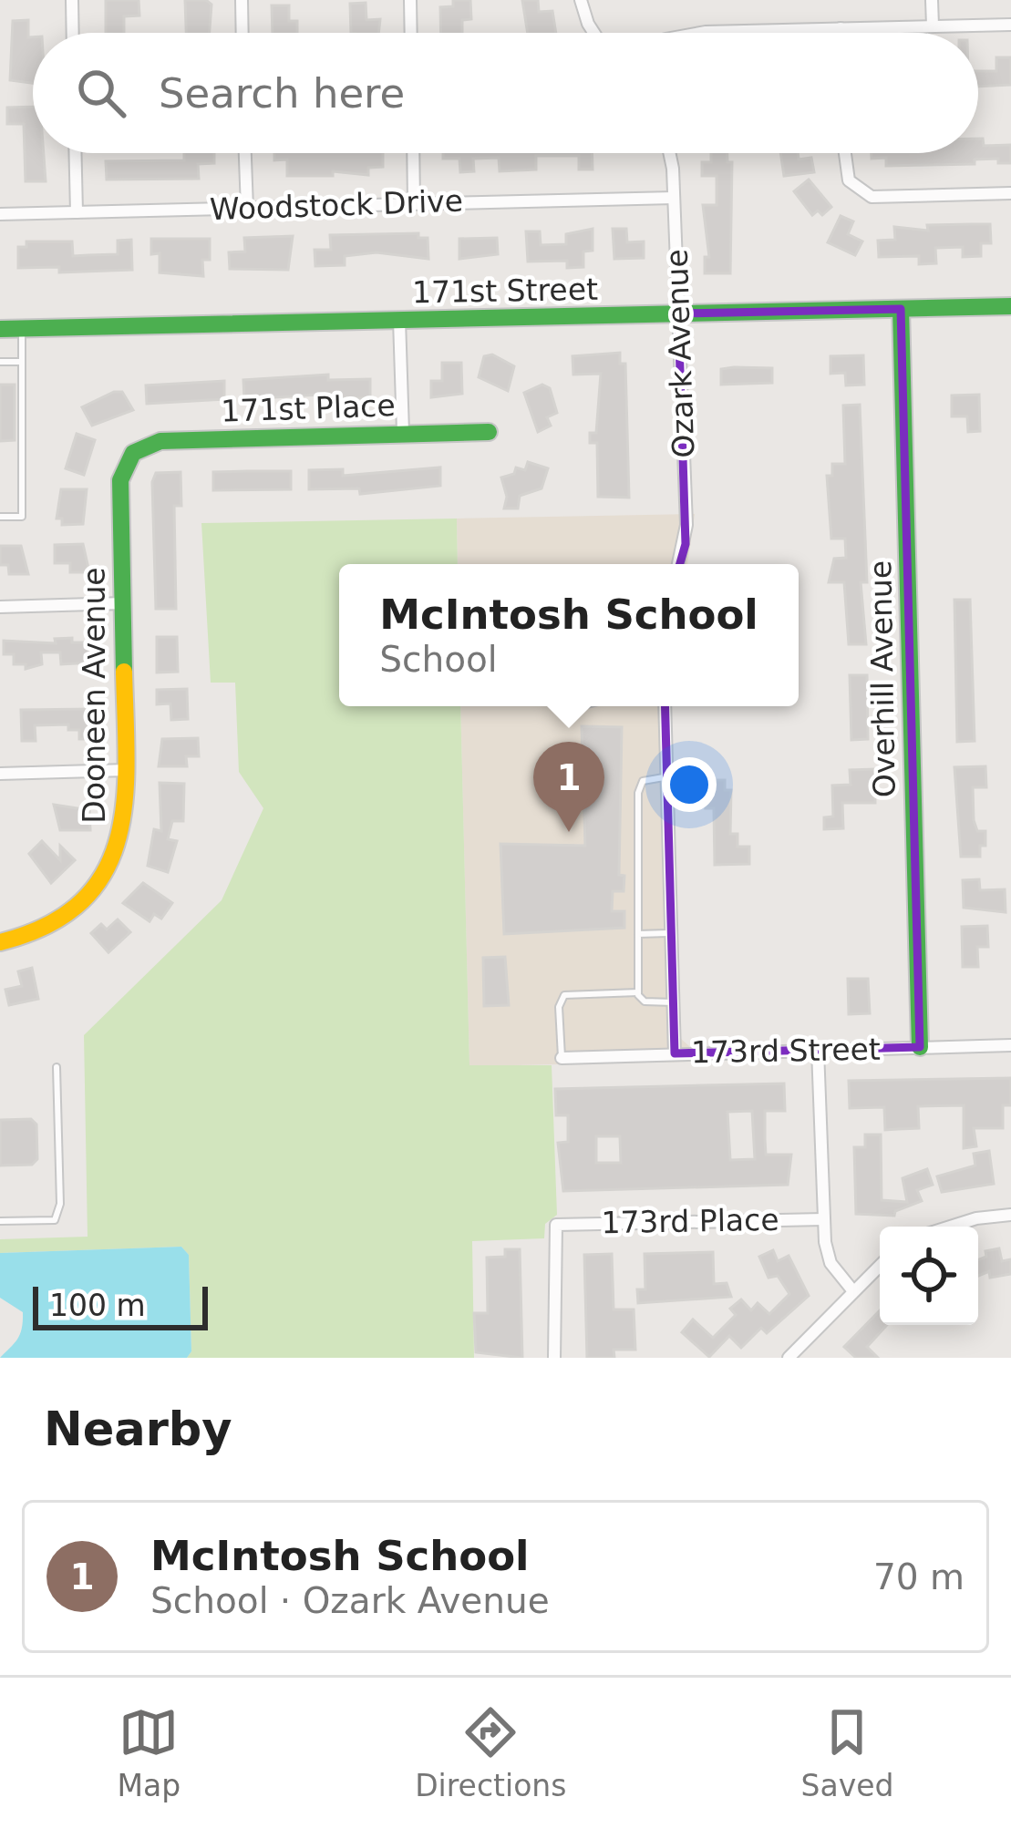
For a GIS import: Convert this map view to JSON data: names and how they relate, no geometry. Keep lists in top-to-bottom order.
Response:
{
  "streets": {
    "street": [
      "Woodstock Drive",
      "171st Street",
      "Ozark Avenue",
      "171st Place",
      "Overhill Avenue",
      "Dooneen Avenue",
      "173rd Street",
      "173rd Place"
    ]
  },
  "crossings": [
    ["Woodstock Drive", "Ozark Avenue"],
    ["171st Street", "Ozark Avenue"],
    ["171st Street", "Overhill Avenue"],
    ["171st Place", "Dooneen Avenue"],
    ["Overhill Avenue", "173rd Street"]
  ],
  "scale_bar": "100 m",
  "page": {
    "search": "Search here",
    "popup": ["McIntosh School", "School"],
    "pins": "1",
    "scale": "100 m",
    "heading": "Nearby",
    "list": [
      {
        "mark": "1",
        "name": "McIntosh School",
        "note": "School · Ozark Avenue",
        "value": "70 m"
      }
    ],
    "nav": ["Map", "Directions", "Saved"]
  }
}
